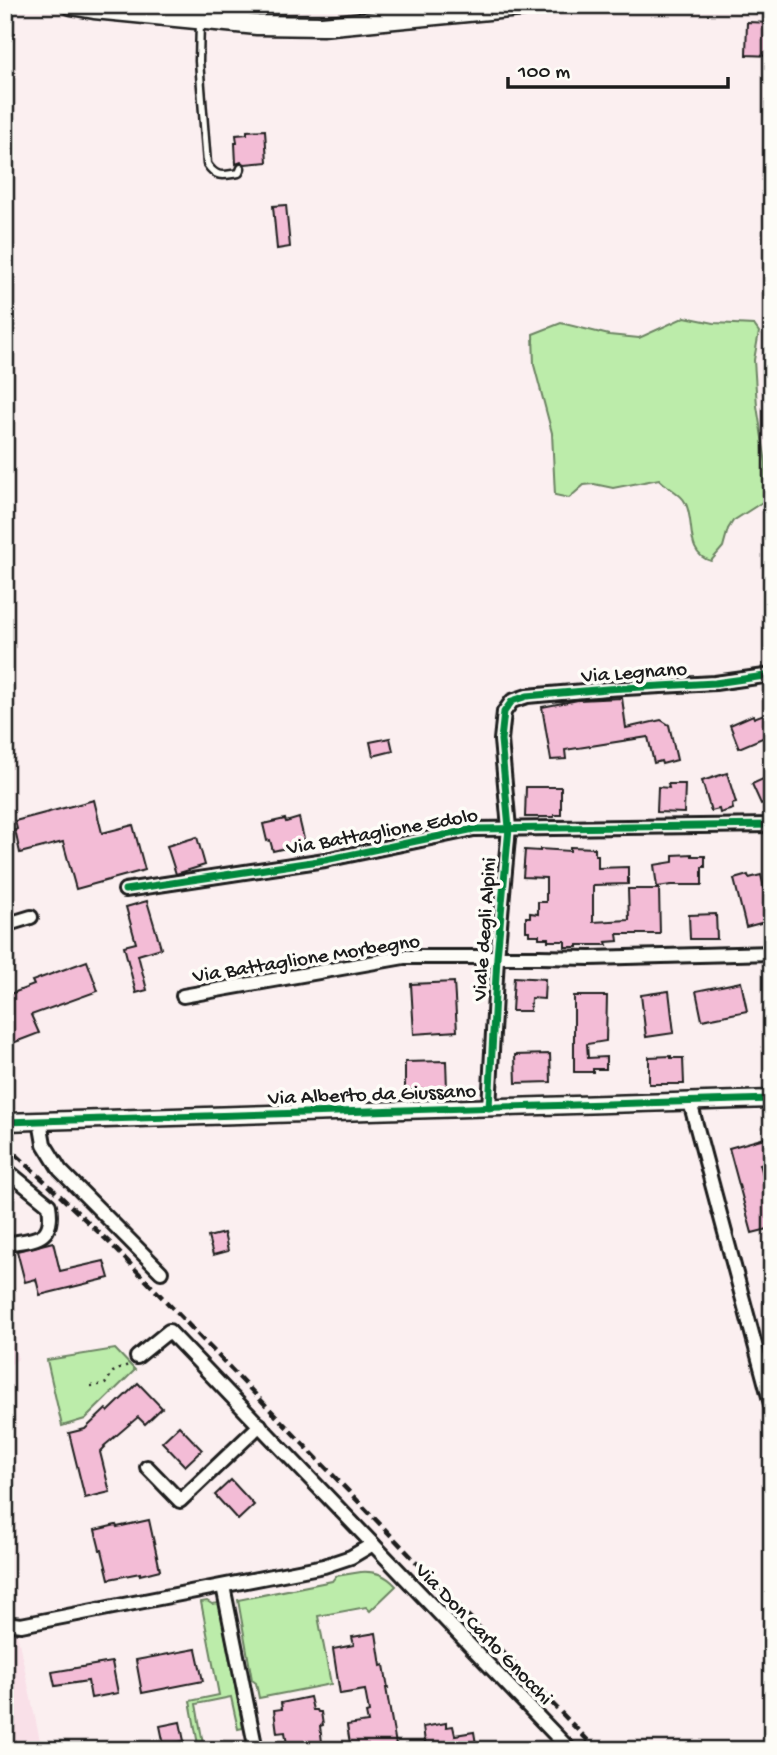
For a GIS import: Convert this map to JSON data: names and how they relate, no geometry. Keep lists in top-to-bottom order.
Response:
{
  "streets": {
    "street": [
      "Via Legnano",
      "Via Battaglione Edolo",
      "Viale degli Alpini",
      "Via Battaglione Morbegno",
      "Via Alberto da Giussano",
      "Via Don Carlo Gnocchi"
    ]
  },
  "crossings": [
    ["Via Legnano", "Viale degli Alpini"],
    ["Via Battaglione Edolo", "Viale degli Alpini"],
    ["Viale degli Alpini", "Via Battaglione Morbegno"],
    ["Viale degli Alpini", "Via Alberto da Giussano"]
  ],
  "scale_bar": "100 m"
}
